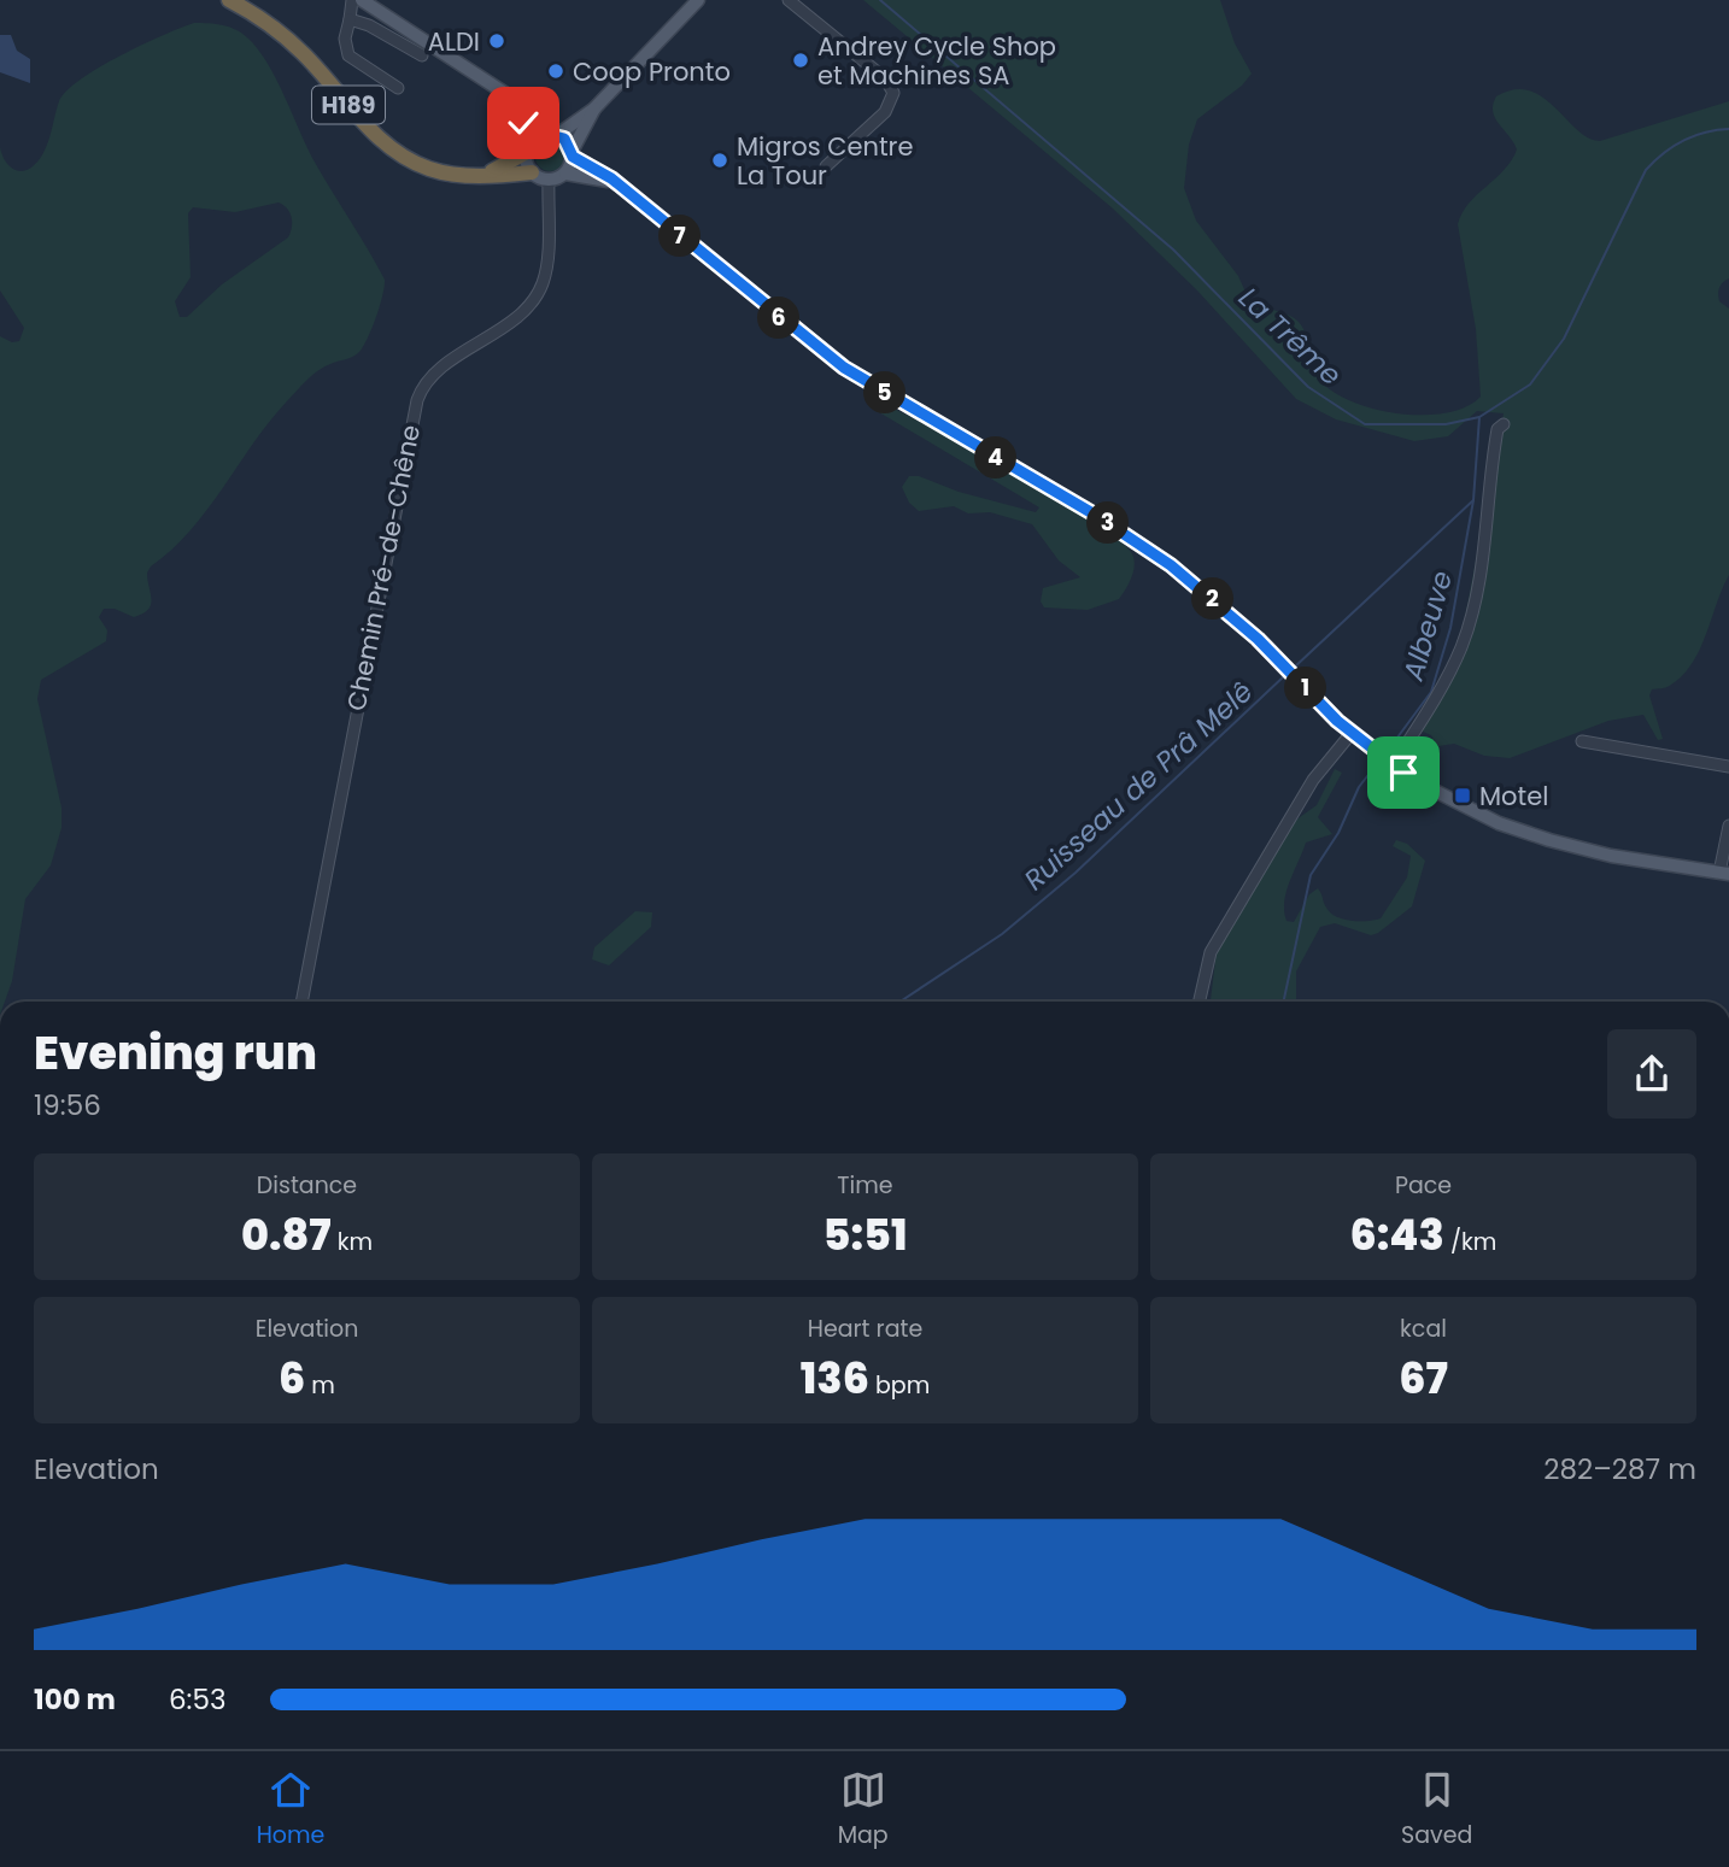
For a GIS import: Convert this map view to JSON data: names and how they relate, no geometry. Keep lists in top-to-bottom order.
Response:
{
  "streets": {
    "highway": ["H189"],
    "street": ["Chemin Pré-de-Chêne"]
  },
  "crossings": [
    ["H189", "Chemin Pré-de-Chêne"]
  ],
  "water": ["La Trême", "Albeuve", "Ruisseau de Prâ Melê"],
  "places": {
    "other": [
      "ALDI",
      "Andrey Cycle Shop et Machines SA",
      "Coop Pronto",
      "Migros Centre La Tour"
    ],
    "transit": ["Motel"]
  },
  "page": {
    "pins": [
      "7",
      "6",
      "5",
      "4",
      "3",
      "2",
      "1"
    ],
    "heading": ["Evening run", "19:56"],
    "stats": [
      ["Distance", "0.87 km"],
      ["Time", "5:51"],
      ["Pace", "6:43 /km"],
      ["Elevation", "6 m"],
      ["Heart rate", "136 bpm"],
      ["kcal", "67"]
    ],
    "chart": ["Elevation", "282–287 m"],
    "list": [
      {
        "name": "100 m",
        "note": "6:53"
      }
    ],
    "tabs": ["Home", "Map", "Saved"]
  }
}
